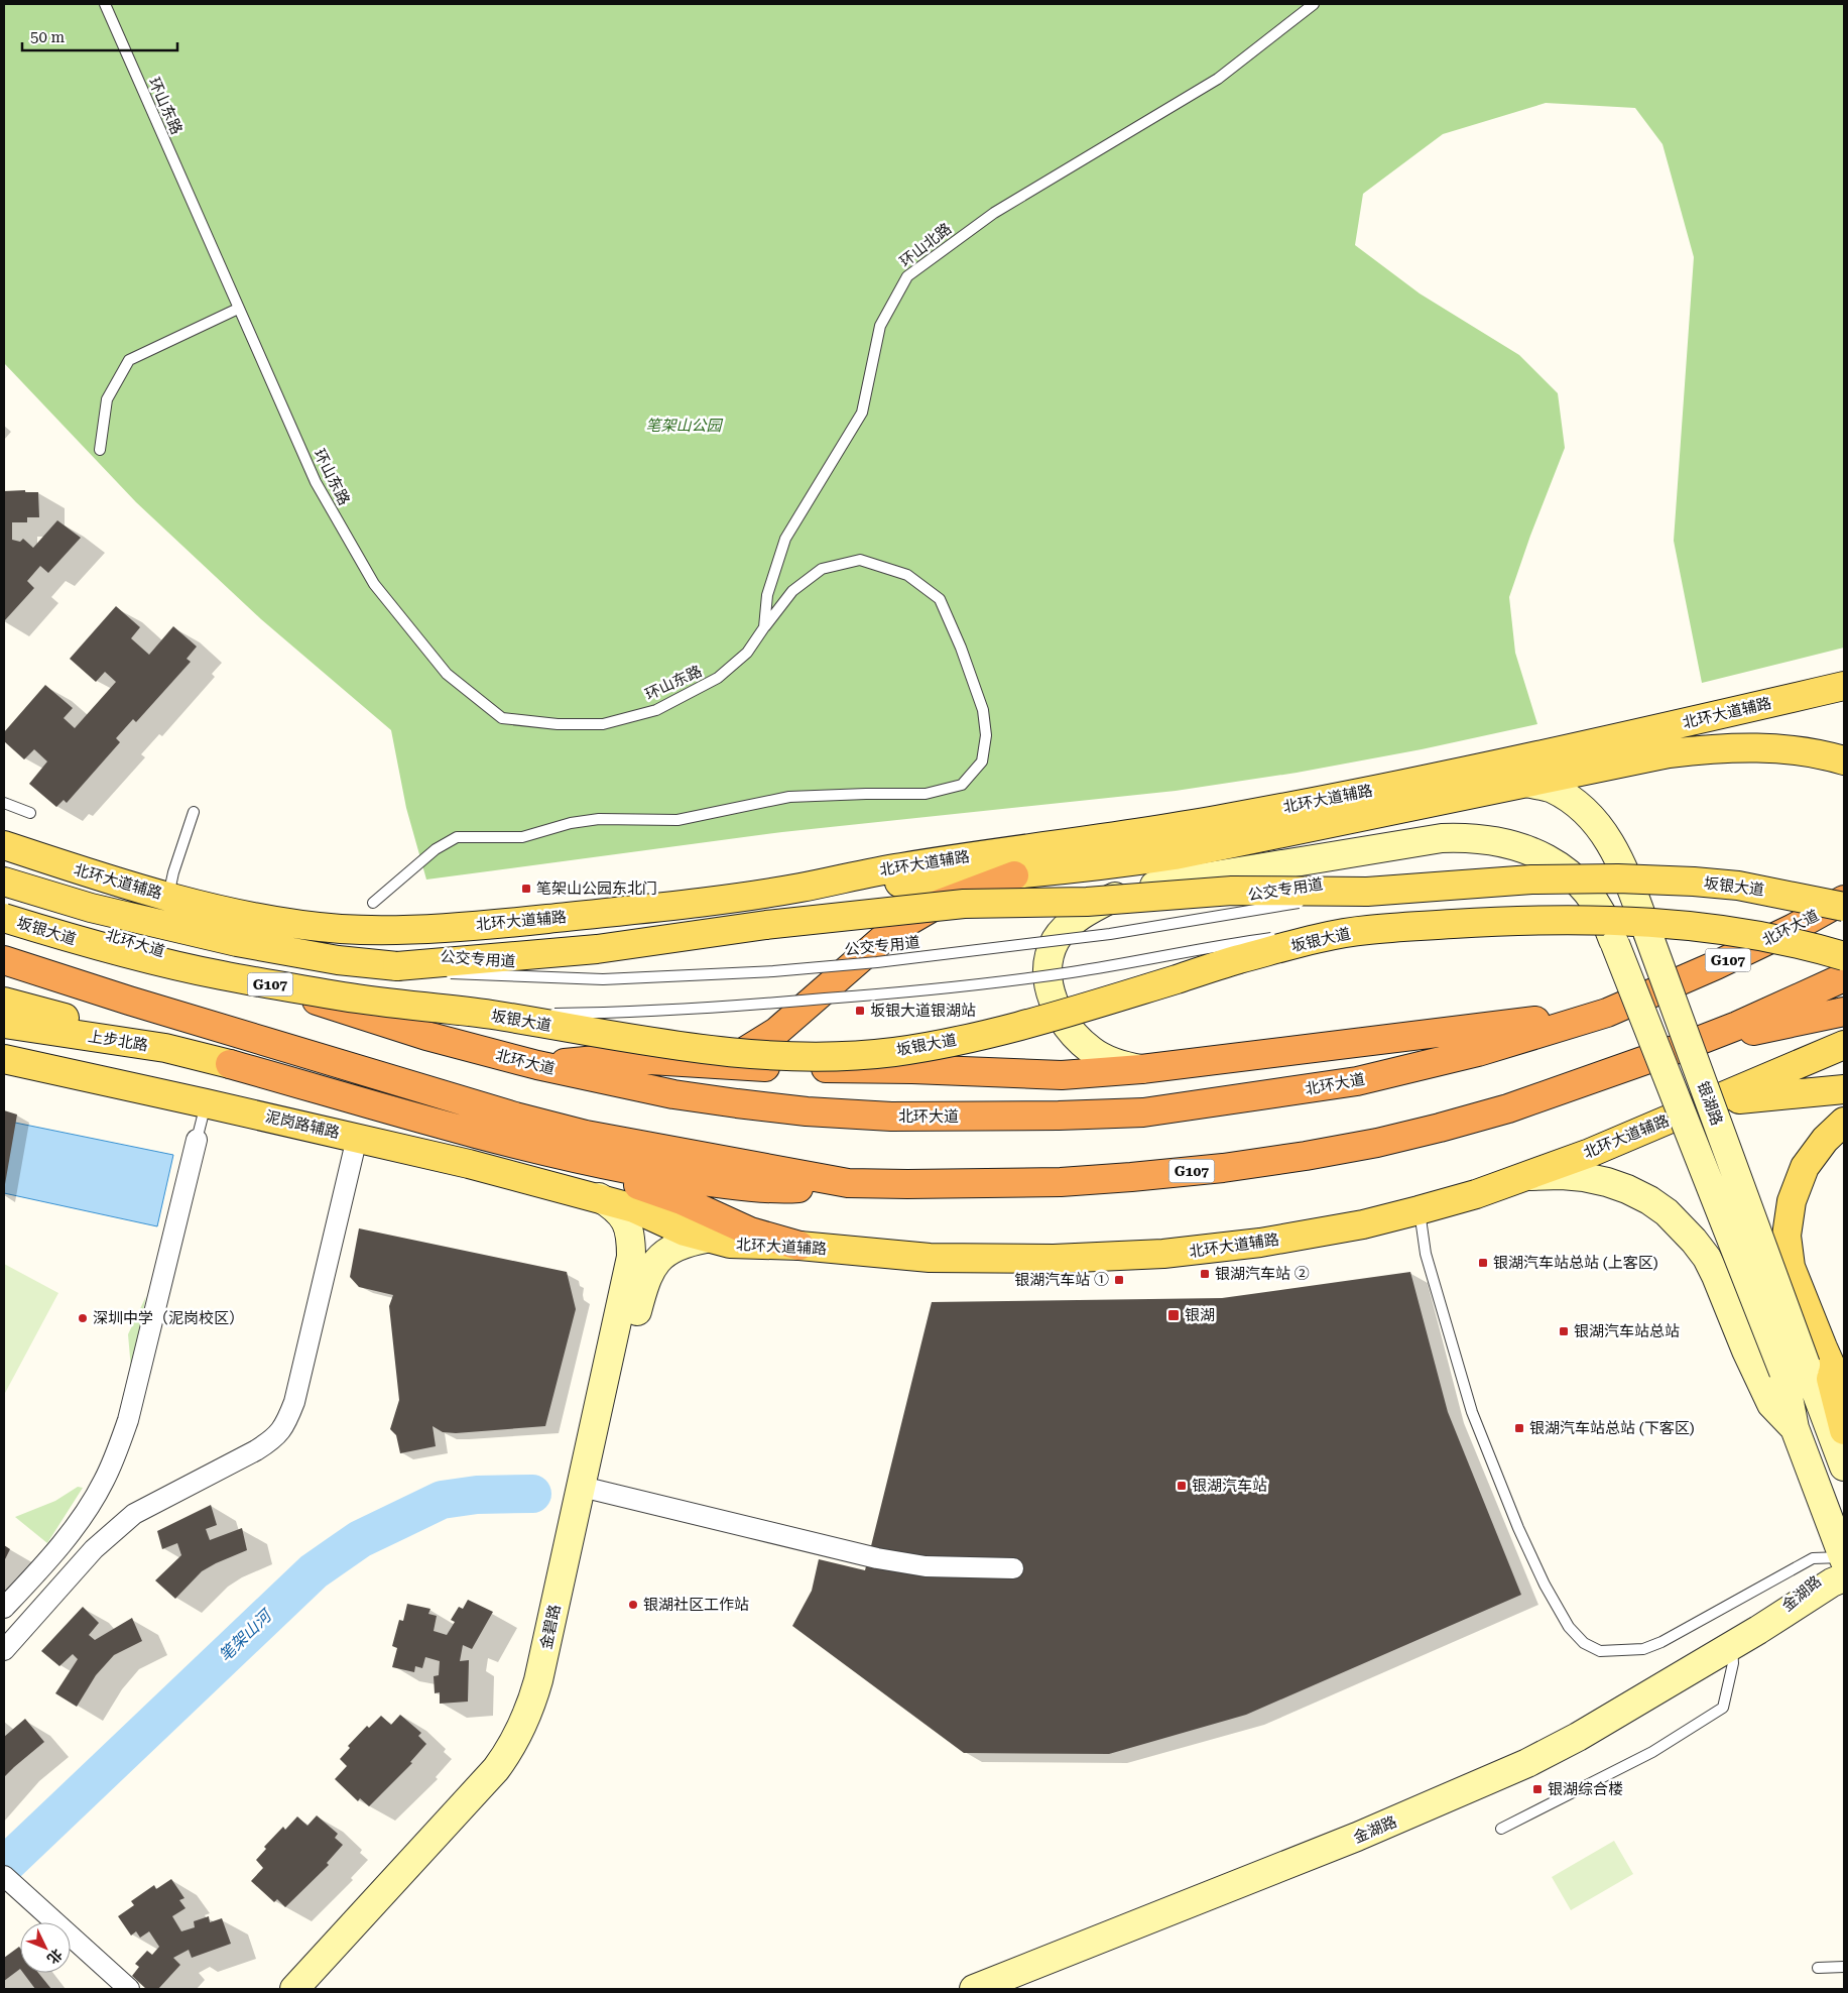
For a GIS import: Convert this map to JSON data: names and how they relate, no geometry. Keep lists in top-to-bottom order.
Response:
{
  "streets": {
    "highway": ["北环大道", "G107"],
    "main road": [
      "北环大道辅路",
      "坂银大道",
      "上步北路",
      "泥岗路辅路"
    ],
    "street": ["银湖路", "金湖路", "金碧路"],
    "lane": ["环山东路", "环山北路", "公交专用道"]
  },
  "crossings": [
    ["环山东路", "环山北路"],
    ["北环大道辅路", "泥岗路辅路"],
    ["北环大道辅路", "金碧路"],
    ["坂银大道", "公交专用道"],
    ["泥岗路辅路", "金碧路"]
  ],
  "water": ["笔架山河"],
  "parks": ["笔架山公园"],
  "places": {
    "transit": [
      "笔架山公园东北门",
      "坂银大道银湖站",
      "银湖汽车站总站 (上客区)",
      "银湖汽车站 ②",
      "银湖汽车站 ①",
      "银湖",
      "银湖汽车站总站",
      "银湖汽车站总站 (下客区)",
      "银湖汽车站",
      "银湖综合楼"
    ],
    "other": ["深圳中学（泥岗校区）", "银湖社区工作站"]
  },
  "scale_bar": "50 m",
  "north": "bottom right"
}
